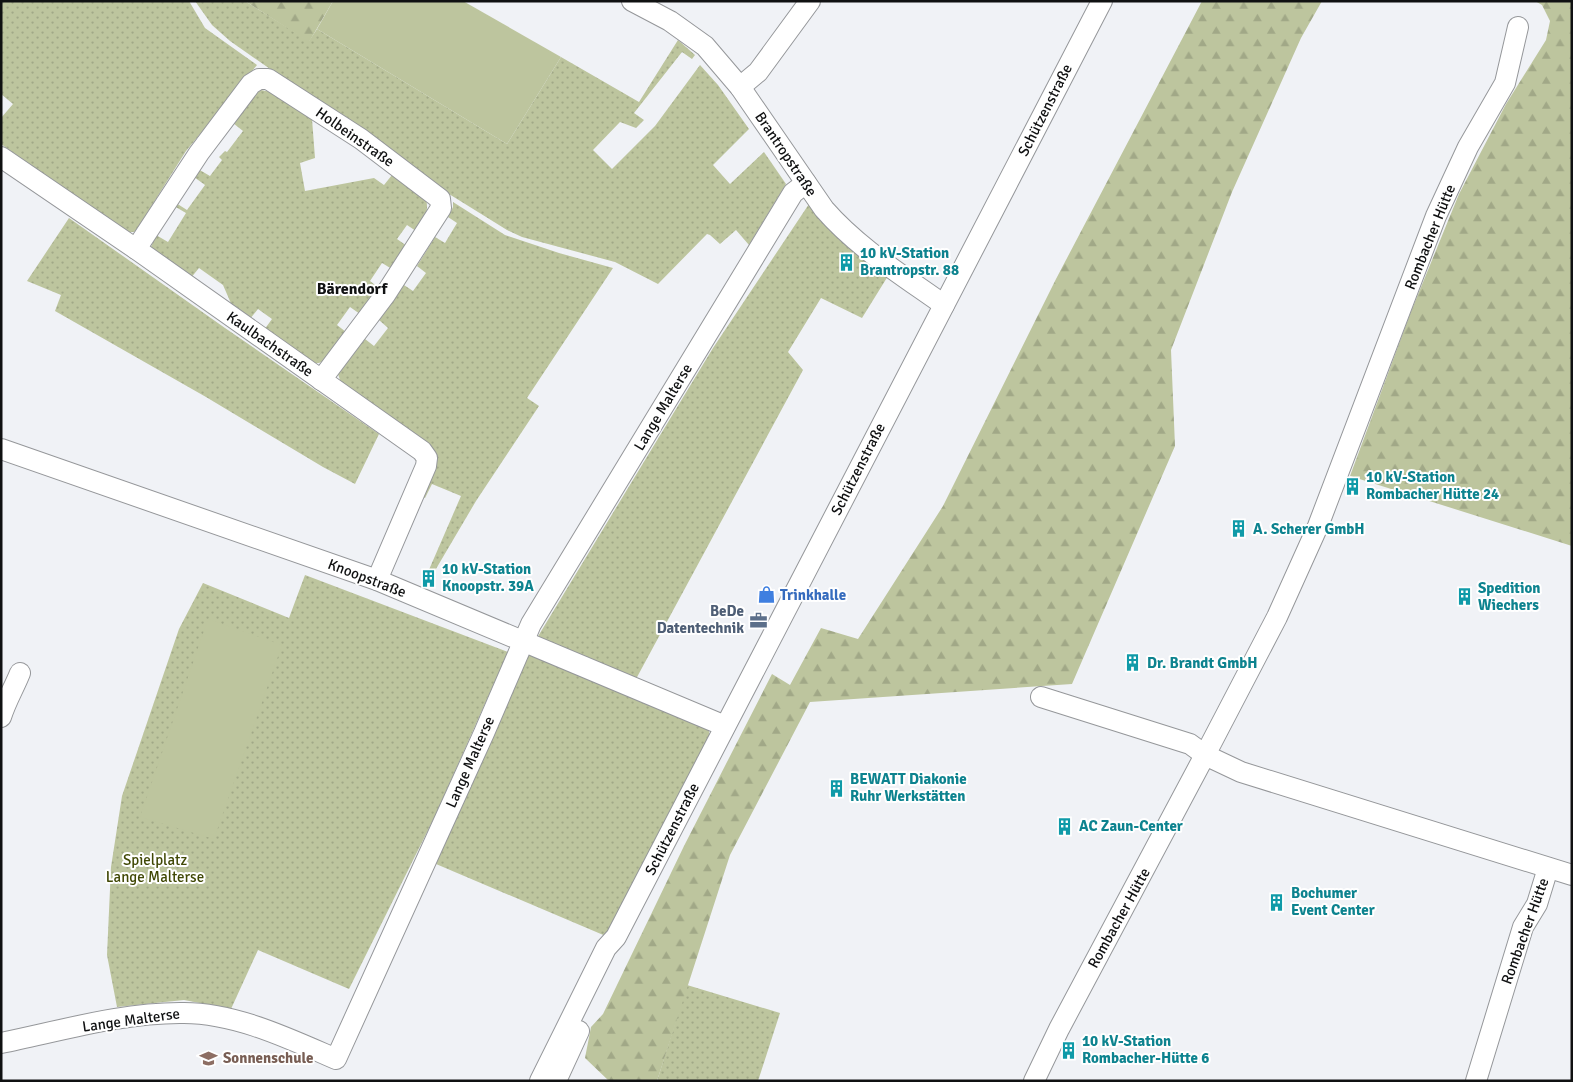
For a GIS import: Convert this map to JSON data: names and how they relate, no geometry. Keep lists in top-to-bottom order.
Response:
{
  "streets": {
    "street": [
      "Schützenstraße",
      "Holbeinstraße",
      "Brantropstraße",
      "Rombacher Hütte",
      "Kaulbachstraße",
      "Lange Malterse",
      "Knoopstraße"
    ]
  },
  "crossings": [
    ["Schützenstraße", "Brantropstraße"],
    ["Schützenstraße", "Knoopstraße"],
    ["Holbeinstraße", "Kaulbachstraße"],
    ["Brantropstraße", "Lange Malterse"],
    ["Kaulbachstraße", "Knoopstraße"],
    ["Lange Malterse", "Knoopstraße"]
  ],
  "districts": ["Bärendorf"],
  "parks": ["Spielplatz Lange Malterse"],
  "places": {
    "building": [
      "10 kV-Station Brantropstr. 88",
      "10 kV-Station Rombacher Hütte 24",
      "A. Scherer GmbH",
      "10 kV-Station Knoopstr. 39A",
      "Spedition Wiechers",
      "Dr. Brandt GmbH",
      "BEWATT Diakonie Ruhr Werkstätten",
      "AC Zaun-Center",
      "Bochumer Event Center",
      "10 kV-Station Rombacher-Hütte 6"
    ],
    "shop": ["Trinkhalle"],
    "office": ["BeDe Datentechnik"],
    "school or university": ["Sonnenschule"]
  }
}
